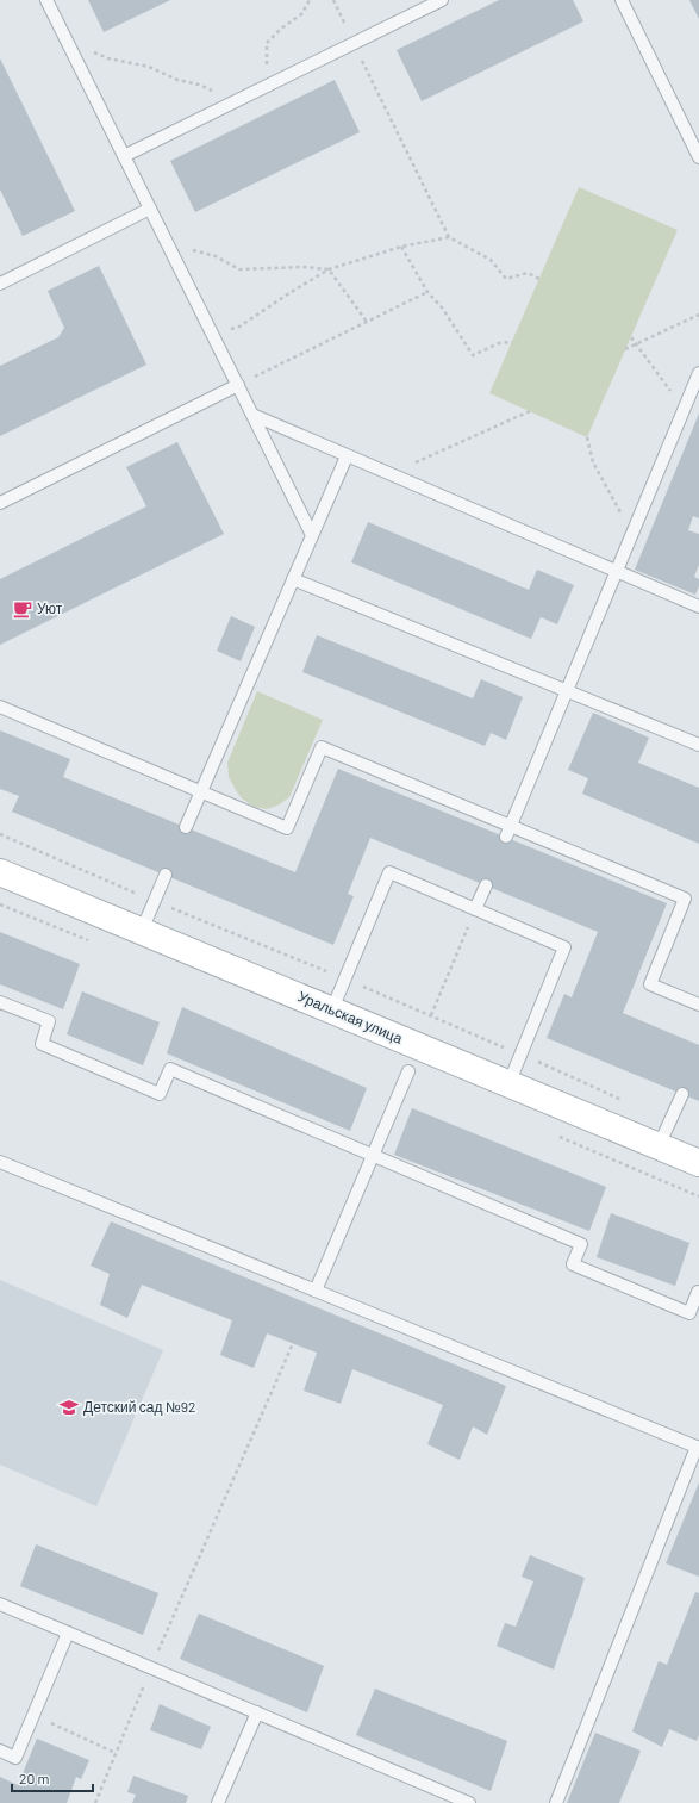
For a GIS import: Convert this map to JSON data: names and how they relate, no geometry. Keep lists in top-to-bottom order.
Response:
{
  "streets": {
    "street": ["Уральская улица"]
  },
  "places": {
    "cafe": ["Уют"],
    "school or university": ["Детский сад №92"]
  },
  "scale_bar": "20 m"
}
